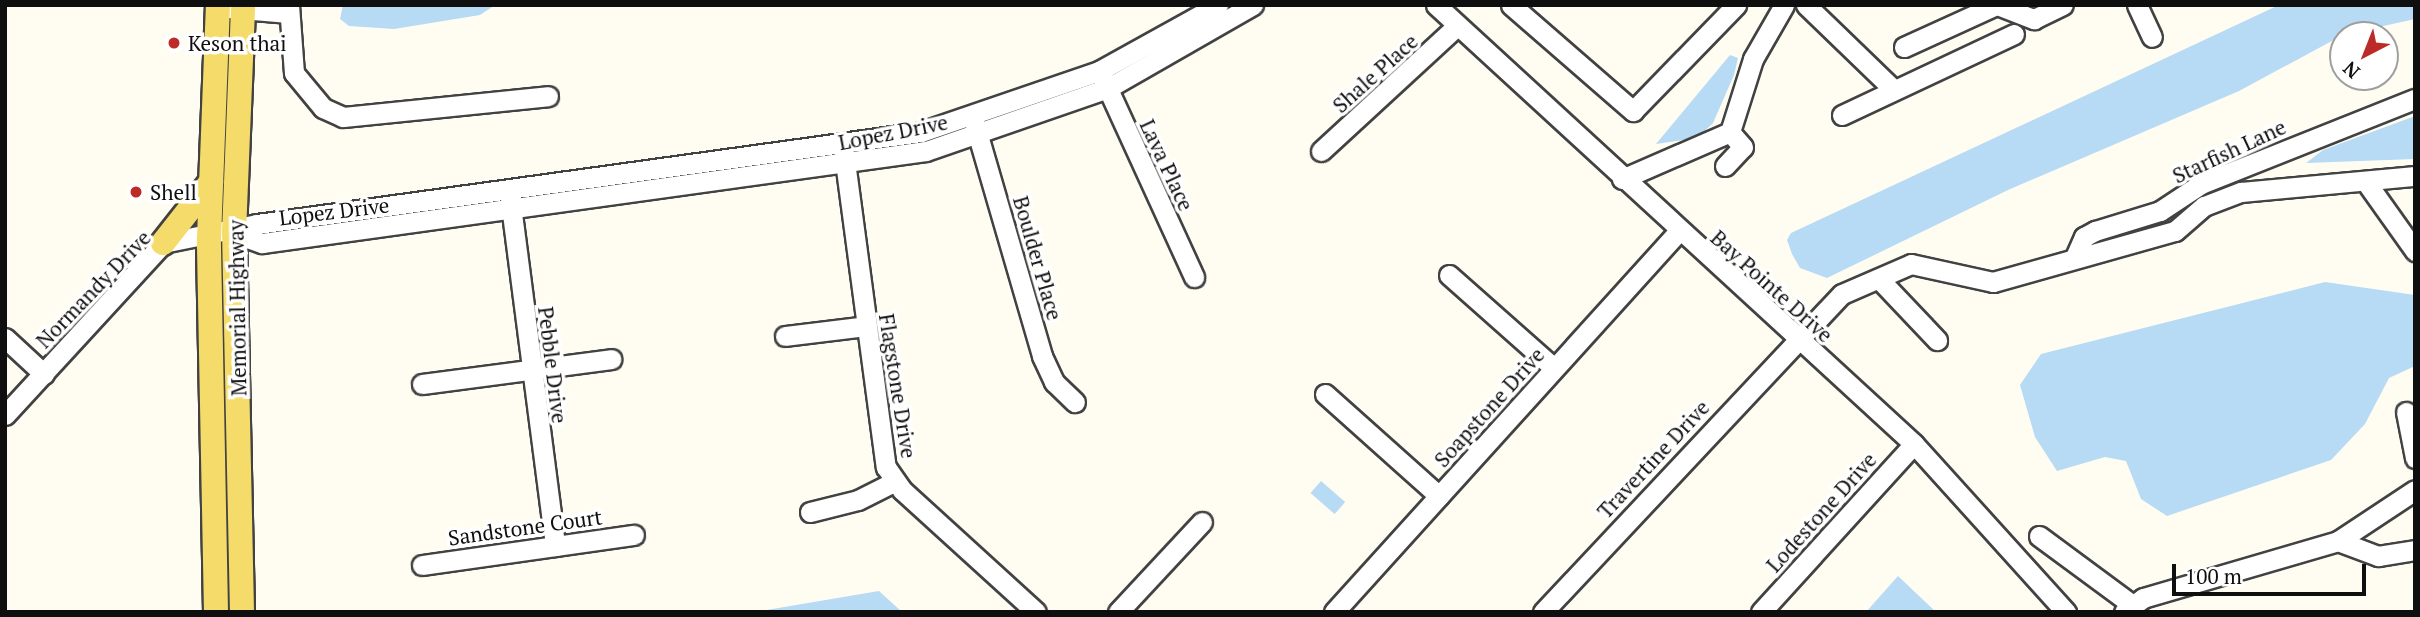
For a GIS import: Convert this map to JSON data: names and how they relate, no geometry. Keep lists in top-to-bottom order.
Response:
{
  "streets": {
    "main road": ["Memorial Highway"],
    "street": [
      "Shale Place",
      "Lopez Drive",
      "Starfish Lane",
      "Lava Place",
      "Boulder Place",
      "Bay Pointe Drive",
      "Normandy Drive",
      "Pebble Drive",
      "Flagstone Drive",
      "Soapstone Drive",
      "Travertine Drive",
      "Lodestone Drive",
      "Sandstone Court"
    ]
  },
  "crossings": [
    ["Shale Place", "Bay Pointe Drive"],
    ["Lopez Drive", "Lava Place"],
    ["Lopez Drive", "Boulder Place"],
    ["Lopez Drive", "Normandy Drive"],
    ["Lopez Drive", "Memorial Highway"],
    ["Lopez Drive", "Pebble Drive"],
    ["Lopez Drive", "Flagstone Drive"],
    ["Starfish Lane", "Travertine Drive"],
    ["Bay Pointe Drive", "Soapstone Drive"],
    ["Bay Pointe Drive", "Travertine Drive"],
    ["Bay Pointe Drive", "Lodestone Drive"],
    ["Normandy Drive", "Memorial Highway"],
    ["Pebble Drive", "Sandstone Court"]
  ],
  "places": ["Keson thai", "Shell"],
  "scale_bar": "100 m",
  "north": "bottom left"
}
